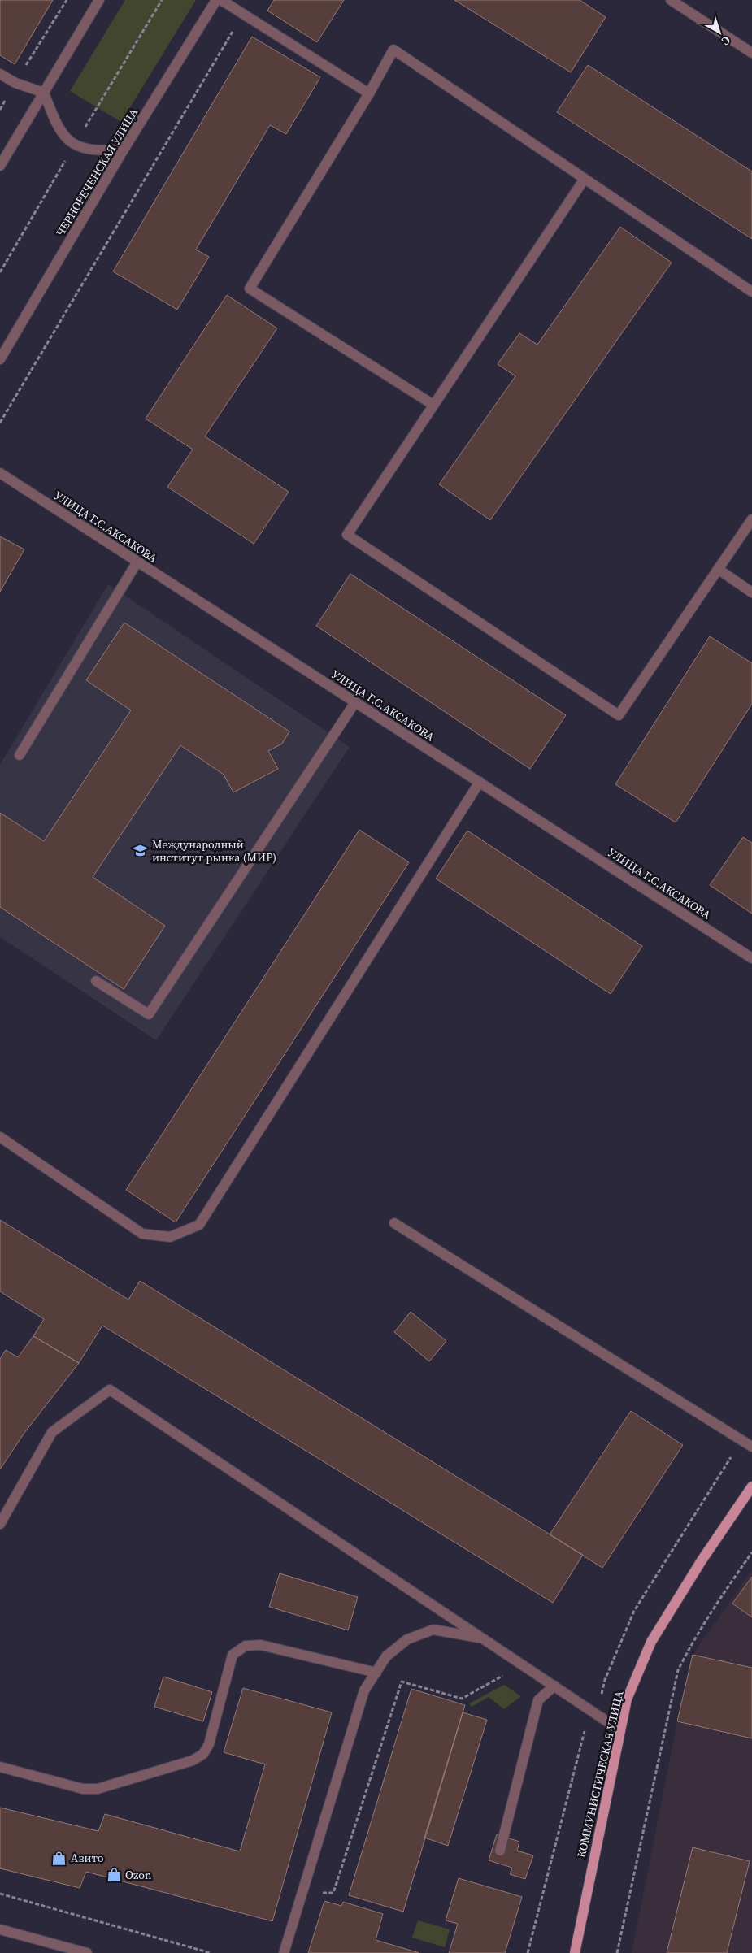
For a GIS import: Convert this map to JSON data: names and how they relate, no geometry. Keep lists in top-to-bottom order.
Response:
{
  "streets": {
    "main road": ["КОММУНИСТИЧЕСКАЯ УЛИЦА"],
    "street": ["ЧЕРНОРЕЧЕНСКАЯ УЛИЦА", "УЛИЦА Г.С.АКСАКОВА"]
  },
  "places": {
    "school or university": ["Международный институт рынка (МИР)"],
    "shop": ["Авито", "Ozon"]
  },
  "north": "bottom right"
}
